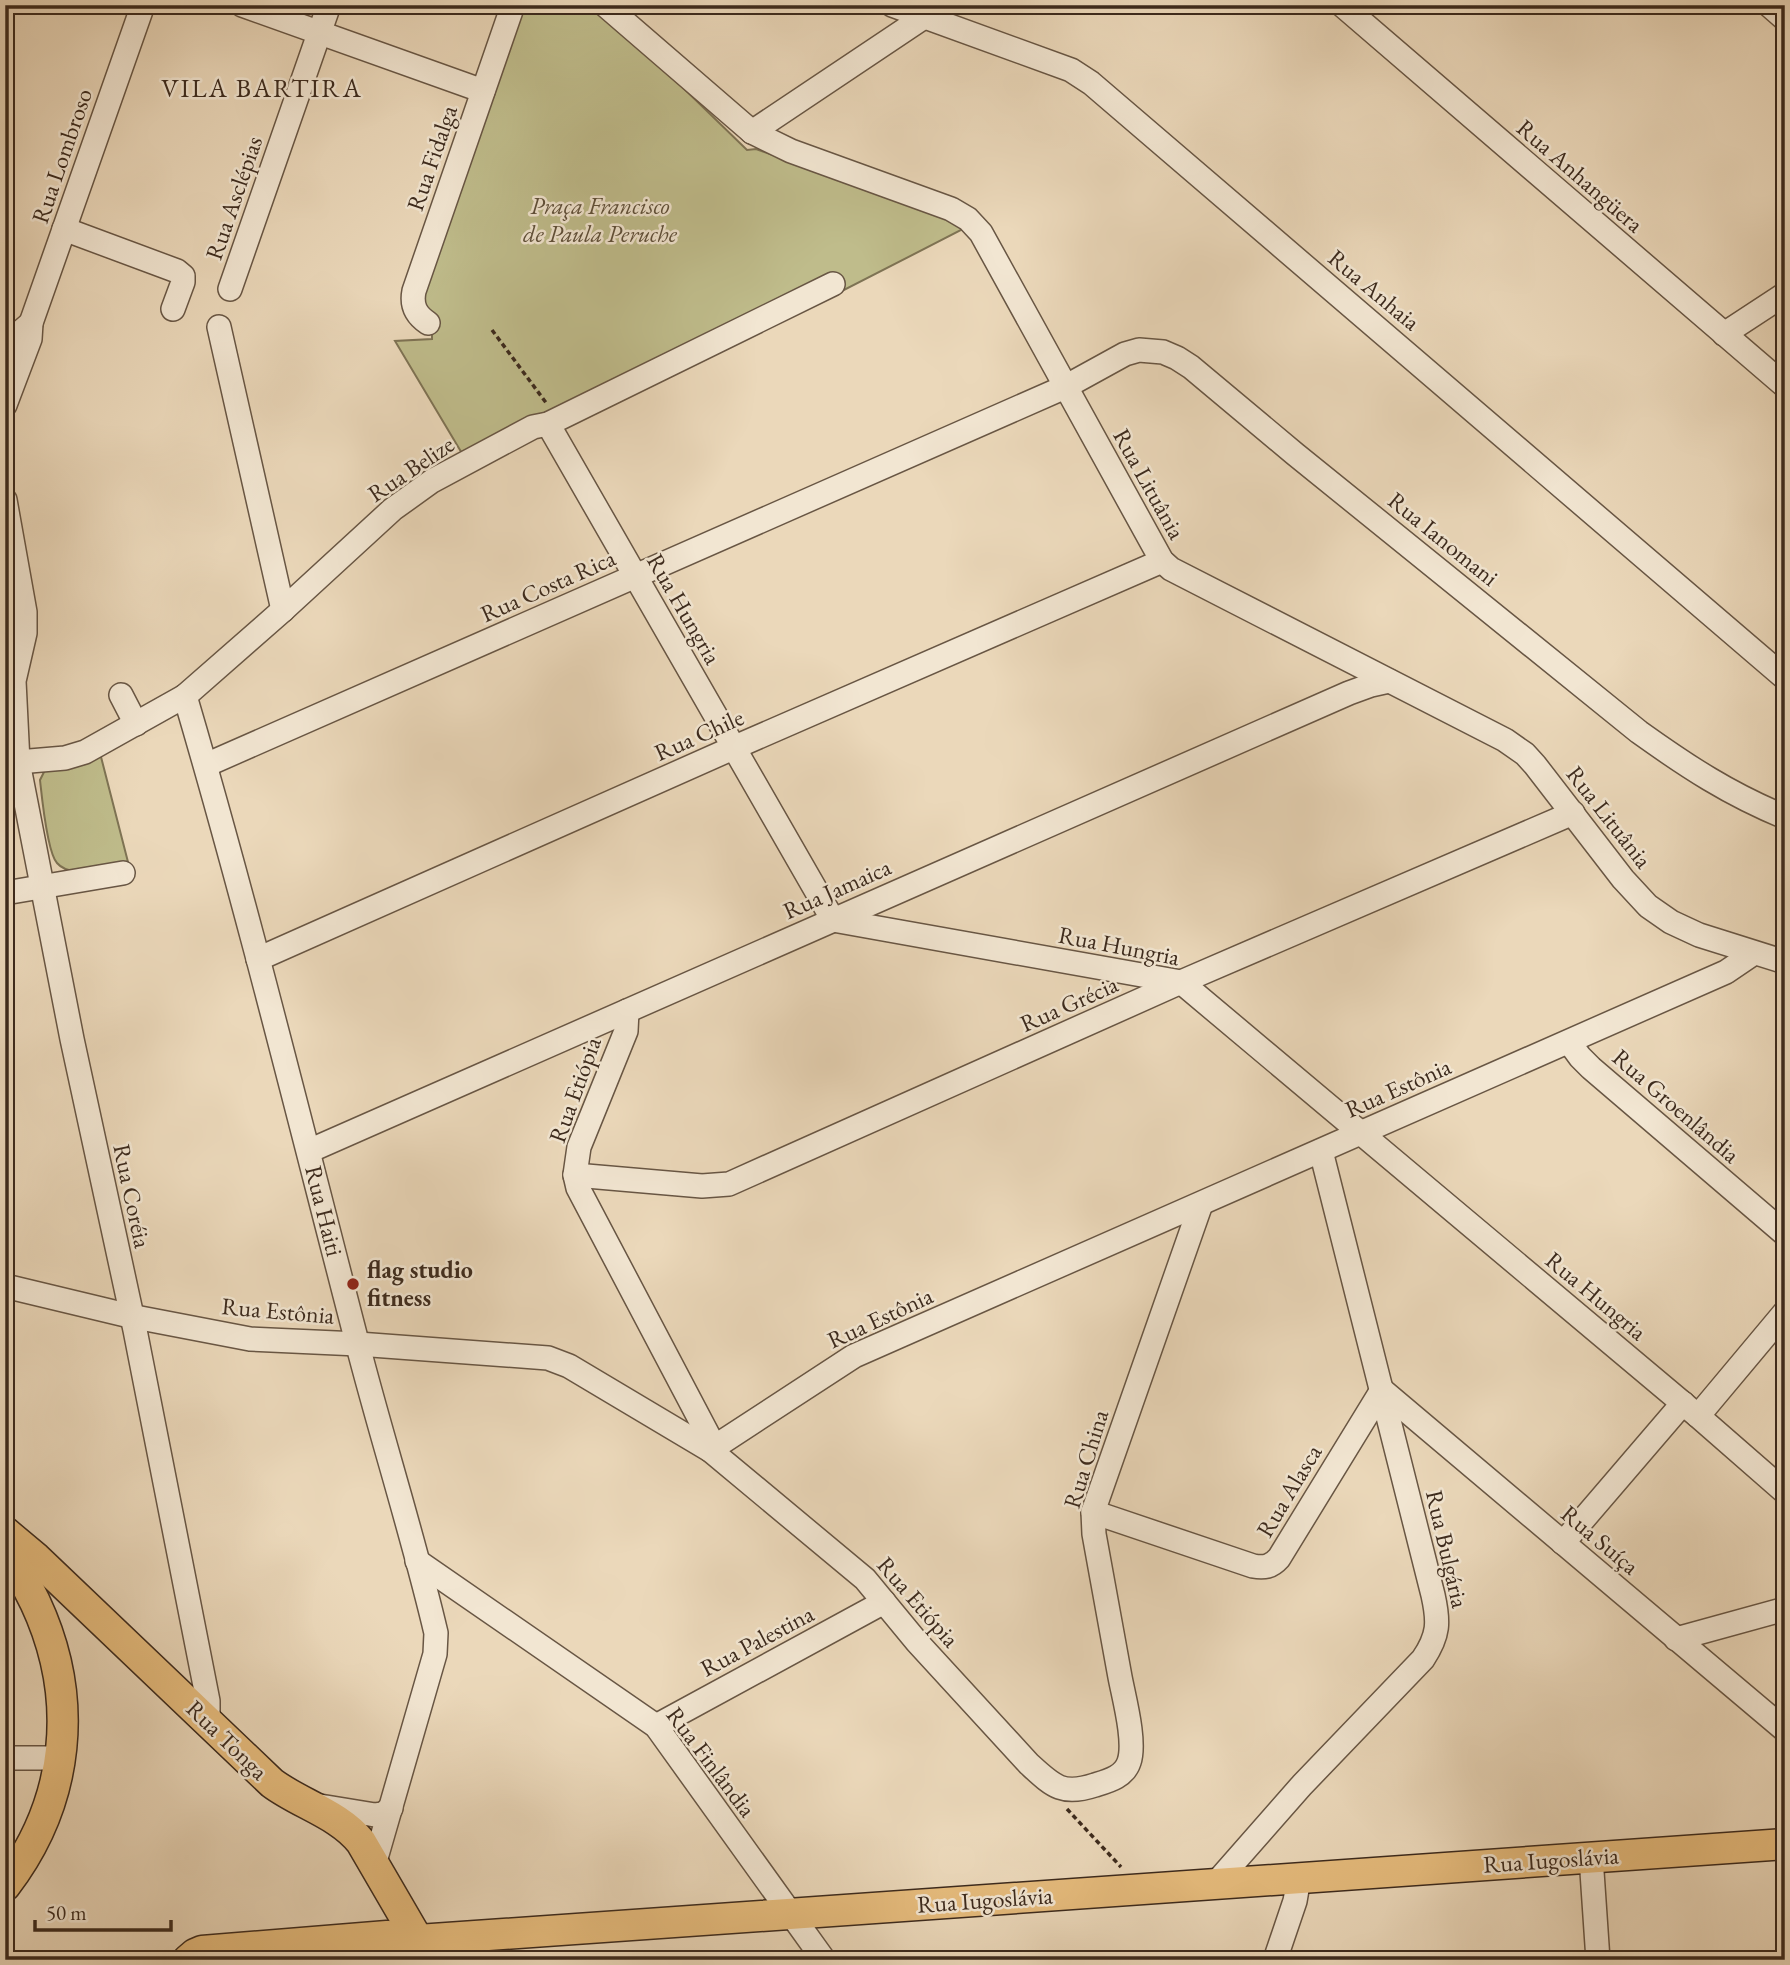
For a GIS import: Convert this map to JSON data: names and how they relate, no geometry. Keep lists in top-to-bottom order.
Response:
{
  "streets": {
    "main road": ["Rua Tonga", "Rua Iugoslávia"],
    "street": [
      "Rua Lombroso",
      "Rua Fidalga",
      "Rua Anhangüera",
      "Rua Asclépias",
      "Rua Anhaia",
      "Rua Belize",
      "Rua Lituânia",
      "Rua Ianomani",
      "Rua Costa Rica",
      "Rua Hungria",
      "Rua Chile",
      "Rua Jamaica",
      "Rua Grécia",
      "Rua Estônia",
      "Rua Etiópia",
      "Rua Groenlândia",
      "Rua Coréia",
      "Rua Haiti",
      "Rua China",
      "Rua Alasca",
      "Rua Suíça",
      "Rua Bulgária",
      "Rua Palestina",
      "Rua Finlândia"
    ]
  },
  "crossings": [
    ["Rua Belize", "Rua Hungria"],
    ["Rua Belize", "Rua Coréia"],
    ["Rua Belize", "Rua Haiti"],
    ["Rua Lituânia", "Rua Ianomani"],
    ["Rua Lituânia", "Rua Costa Rica"],
    ["Rua Lituânia", "Rua Chile"],
    ["Rua Lituânia", "Rua Jamaica"],
    ["Rua Lituânia", "Rua Grécia"],
    ["Rua Lituânia", "Rua Estônia"],
    ["Rua Ianomani", "Rua Costa Rica"],
    ["Rua Costa Rica", "Rua Hungria"],
    ["Rua Costa Rica", "Rua Haiti"],
    ["Rua Hungria", "Rua Chile"],
    ["Rua Hungria", "Rua Jamaica"],
    ["Rua Hungria", "Rua Grécia"],
    ["Rua Hungria", "Rua Estônia"],
    ["Rua Chile", "Rua Haiti"],
    ["Rua Jamaica", "Rua Etiópia"],
    ["Rua Jamaica", "Rua Haiti"],
    ["Rua Grécia", "Rua Etiópia"],
    ["Rua Estônia", "Rua Etiópia"],
    ["Rua Estônia", "Rua Groenlândia"],
    ["Rua Estônia", "Rua Coréia"],
    ["Rua Estônia", "Rua Haiti"],
    ["Rua Estônia", "Rua China"],
    ["Rua Estônia", "Rua Bulgária"],
    ["Rua Etiópia", "Rua China"],
    ["Rua Etiópia", "Rua Palestina"],
    ["Rua Coréia", "Rua Tonga"],
    ["Rua Haiti", "Rua Tonga"],
    ["Rua Haiti", "Rua Finlândia"],
    ["Rua China", "Rua Alasca"],
    ["Rua Alasca", "Rua Suíça"],
    ["Rua Alasca", "Rua Bulgária"],
    ["Rua Suíça", "Rua Bulgária"],
    ["Rua Bulgária", "Rua Iugoslávia"],
    ["Rua Palestina", "Rua Finlândia"],
    ["Rua Finlândia", "Rua Iugoslávia"]
  ],
  "districts": ["VILA BARTIRA"],
  "parks": ["Praça Francisco de Paula Peruche"],
  "places": ["flag studio fitness"],
  "scale_bar": "50 m"
}
